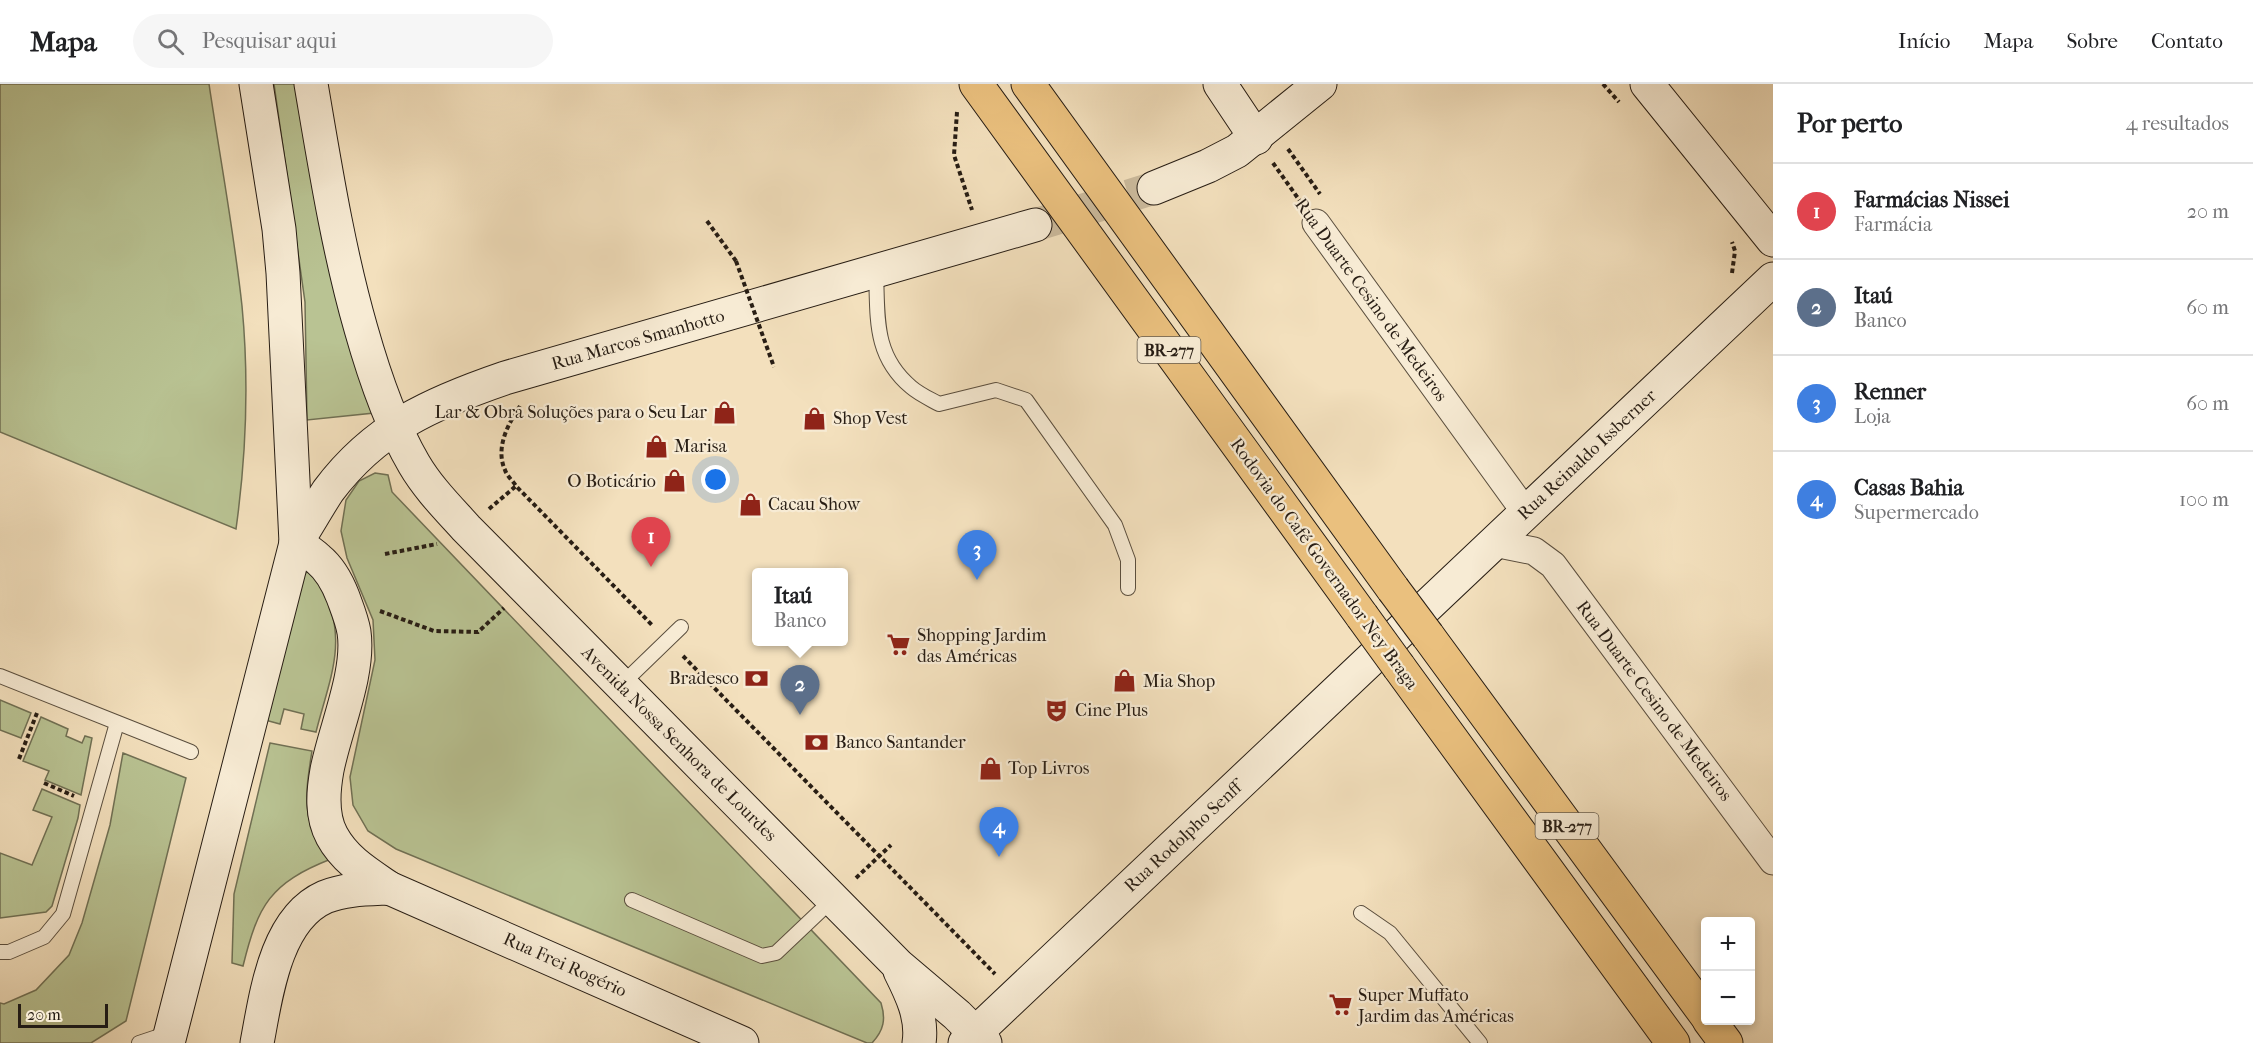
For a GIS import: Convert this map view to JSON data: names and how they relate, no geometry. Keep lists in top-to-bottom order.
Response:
{
  "streets": {
    "highway": ["BR-277", "Rodovia do Café Governador Ney Braga"],
    "main road": [
      "Rua Marcos Smanhotto",
      "Rua Reinaldo Issberner",
      "Avenida Nossa Senhora de Lourdes",
      "Rua Rodolpho Senff",
      "Rua Frei Rogério"
    ],
    "street": ["Rua Duarte Cesino de Medeiros"]
  },
  "crossings": [
    ["Rua Duarte Cesino de Medeiros", "Rua Reinaldo Issberner"],
    ["Rua Marcos Smanhotto", "Avenida Nossa Senhora de Lourdes"],
    ["Rua Marcos Smanhotto", "Rua Frei Rogério"],
    ["BR-277", "Rua Reinaldo Issberner"],
    ["BR-277", "Rua Rodolpho Senff"],
    ["Rua Reinaldo Issberner", "Rua Rodolpho Senff"],
    ["Avenida Nossa Senhora de Lourdes", "Rua Rodolpho Senff"]
  ],
  "places": {
    "shop": [
      "Lar & Obra Soluções para o Seu Lar",
      "Shop Vest",
      "Marisa",
      "O Boticário",
      "Cacau Show",
      "Mia Shop",
      "Top Livros"
    ],
    "supermarket": ["Shopping Jardim das Américas", "Super Muffato Jardim das Américas"],
    "bank": ["Bradesco", "Banco Santander"],
    "theatre": ["Cine Plus"]
  },
  "scale_bar": "20 m",
  "page": {
    "header": "Mapa",
    "search": "Pesquisar aqui",
    "nav": [
      "Início",
      "Mapa",
      "Sobre",
      "Contato"
    ],
    "heading": ["Por perto", "4 resultados"],
    "list": [
      {
        "mark": "1",
        "name": "Farmácias Nissei",
        "note": "Farmácia",
        "value": "20 m"
      },
      {
        "mark": "2",
        "name": "Itaú",
        "note": "Banco",
        "value": "60 m"
      },
      {
        "mark": "3",
        "name": "Renner",
        "note": "Loja",
        "value": "60 m"
      },
      {
        "mark": "4",
        "name": "Casas Bahia",
        "note": "Supermercado",
        "value": "100 m"
      }
    ],
    "pins": [
      "1",
      "3",
      "2",
      "4"
    ],
    "popup": ["Itaú", "Banco"],
    "map_buttons": ["+", "−"],
    "scale": "20 m"
  }
}
